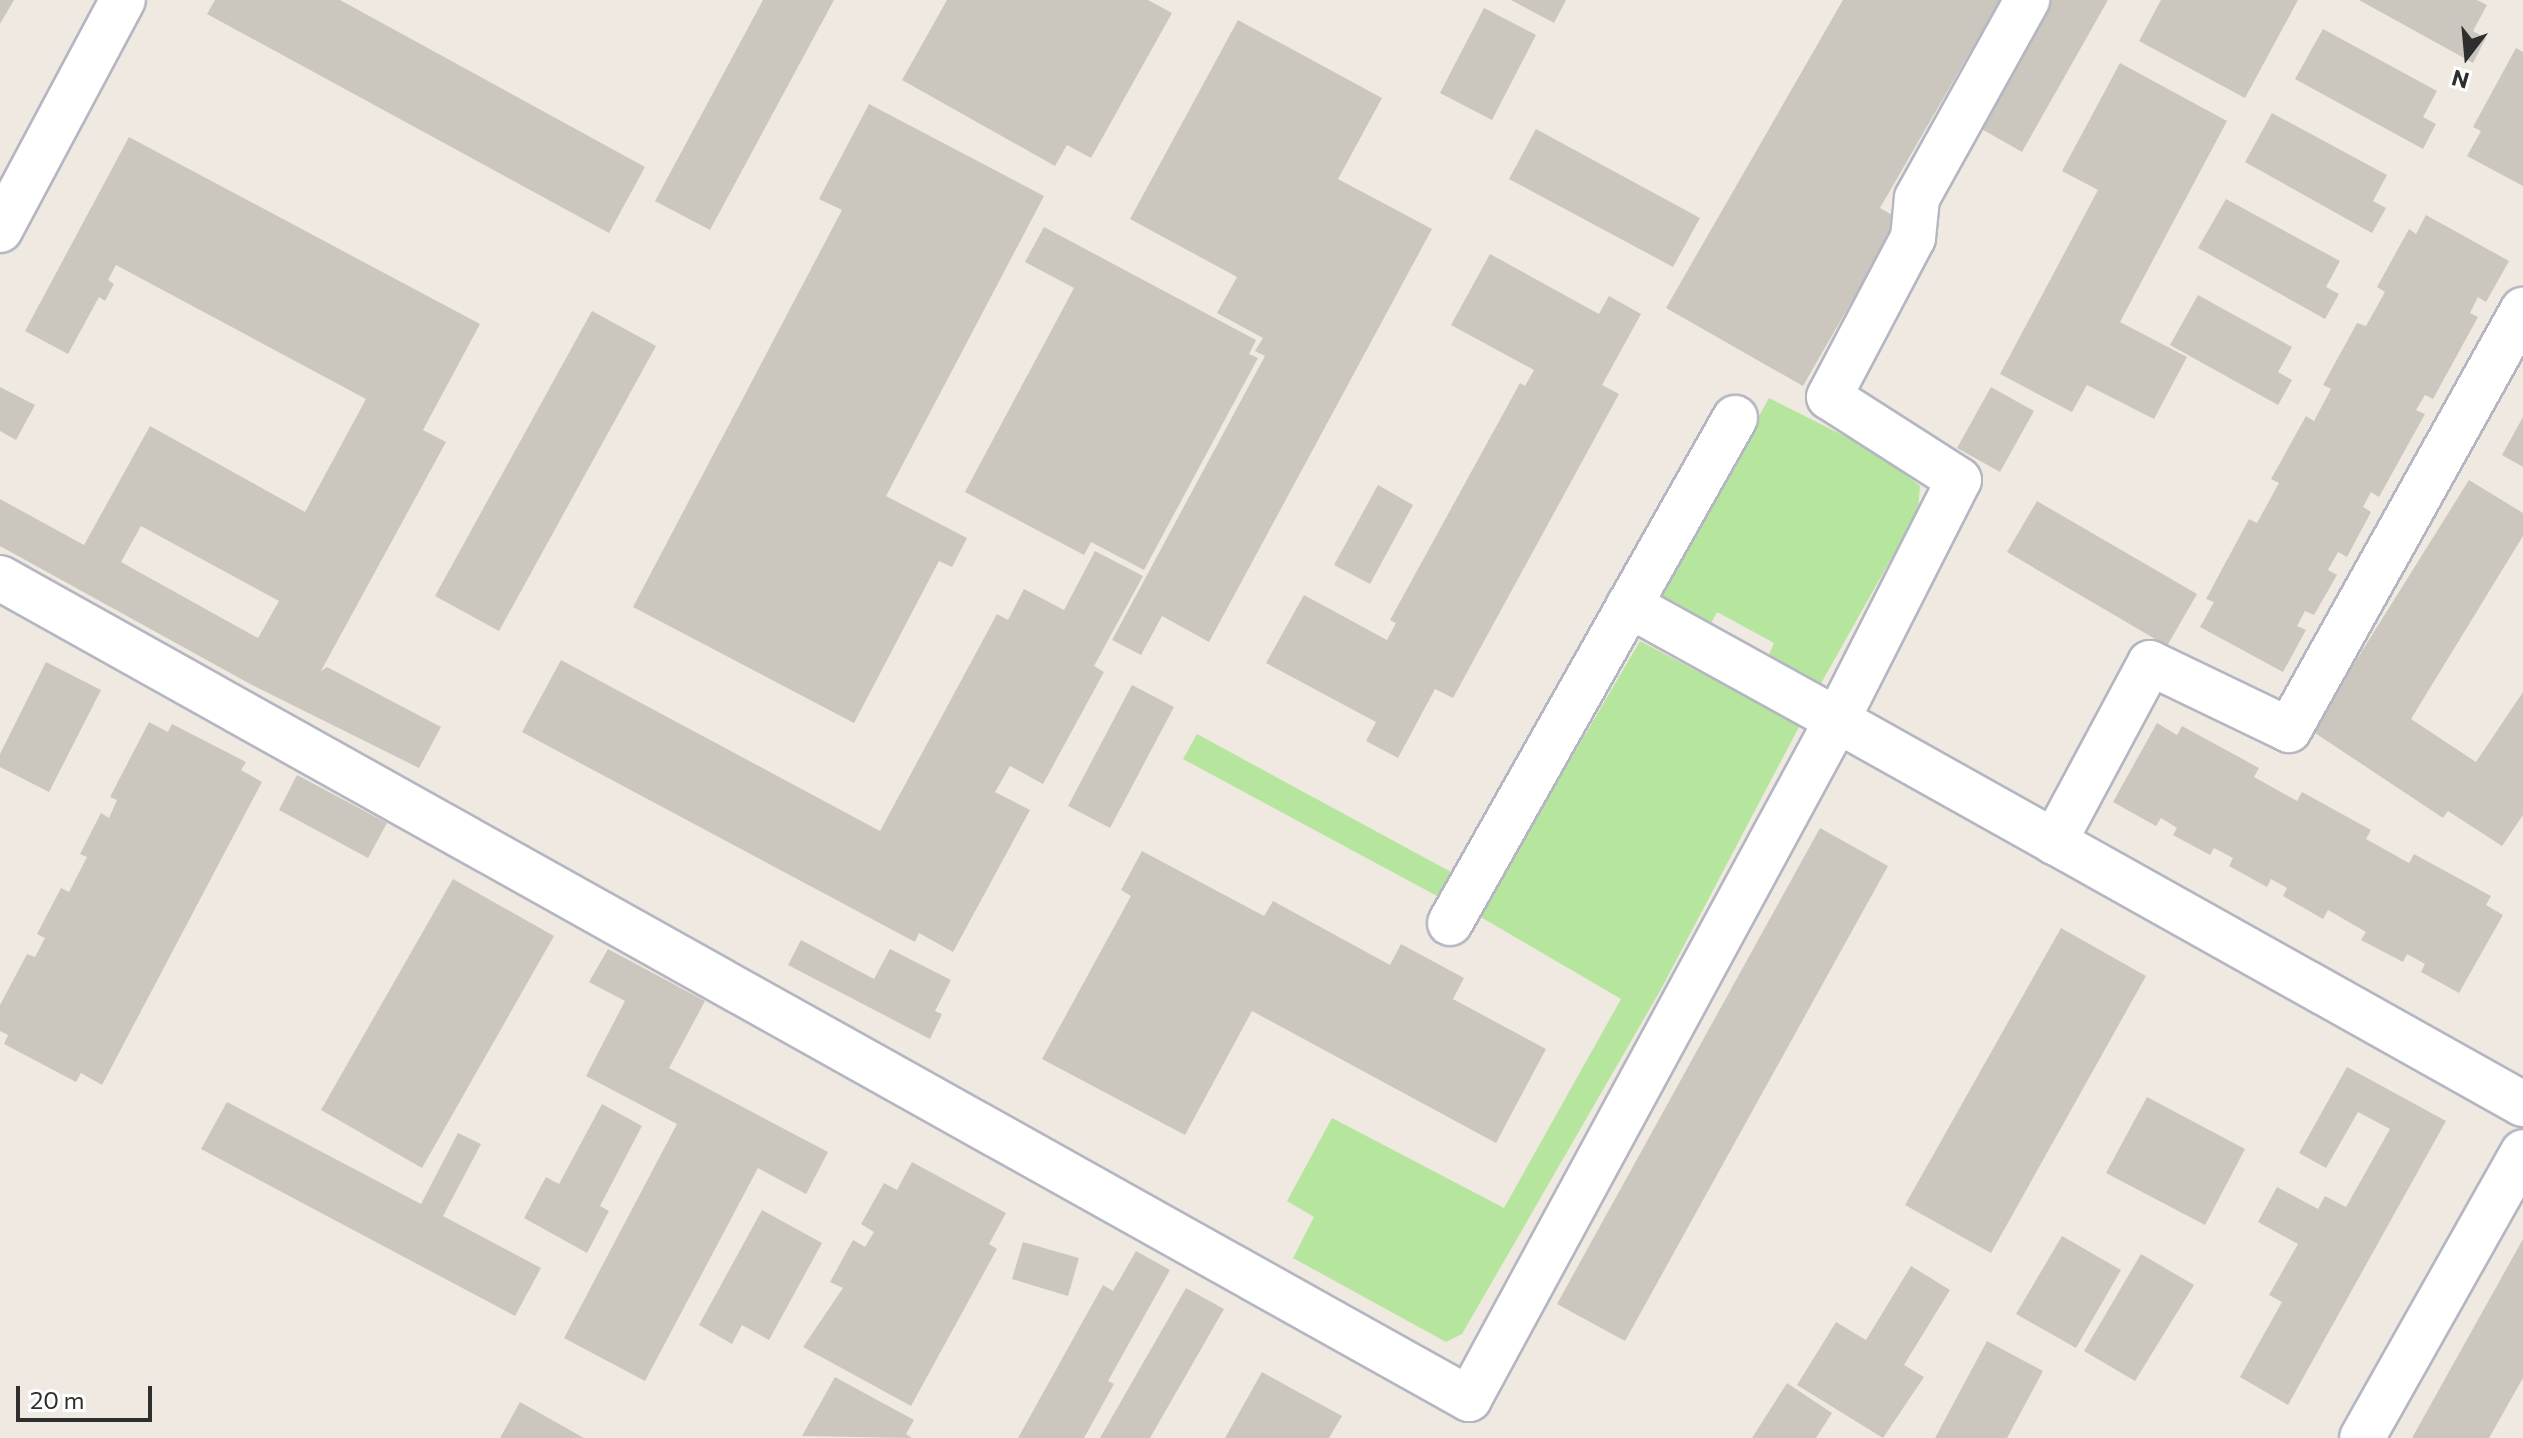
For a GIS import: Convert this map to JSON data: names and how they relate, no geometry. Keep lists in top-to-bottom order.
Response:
{
  "scale_bar": "20 m",
  "north": "bottom"
}
